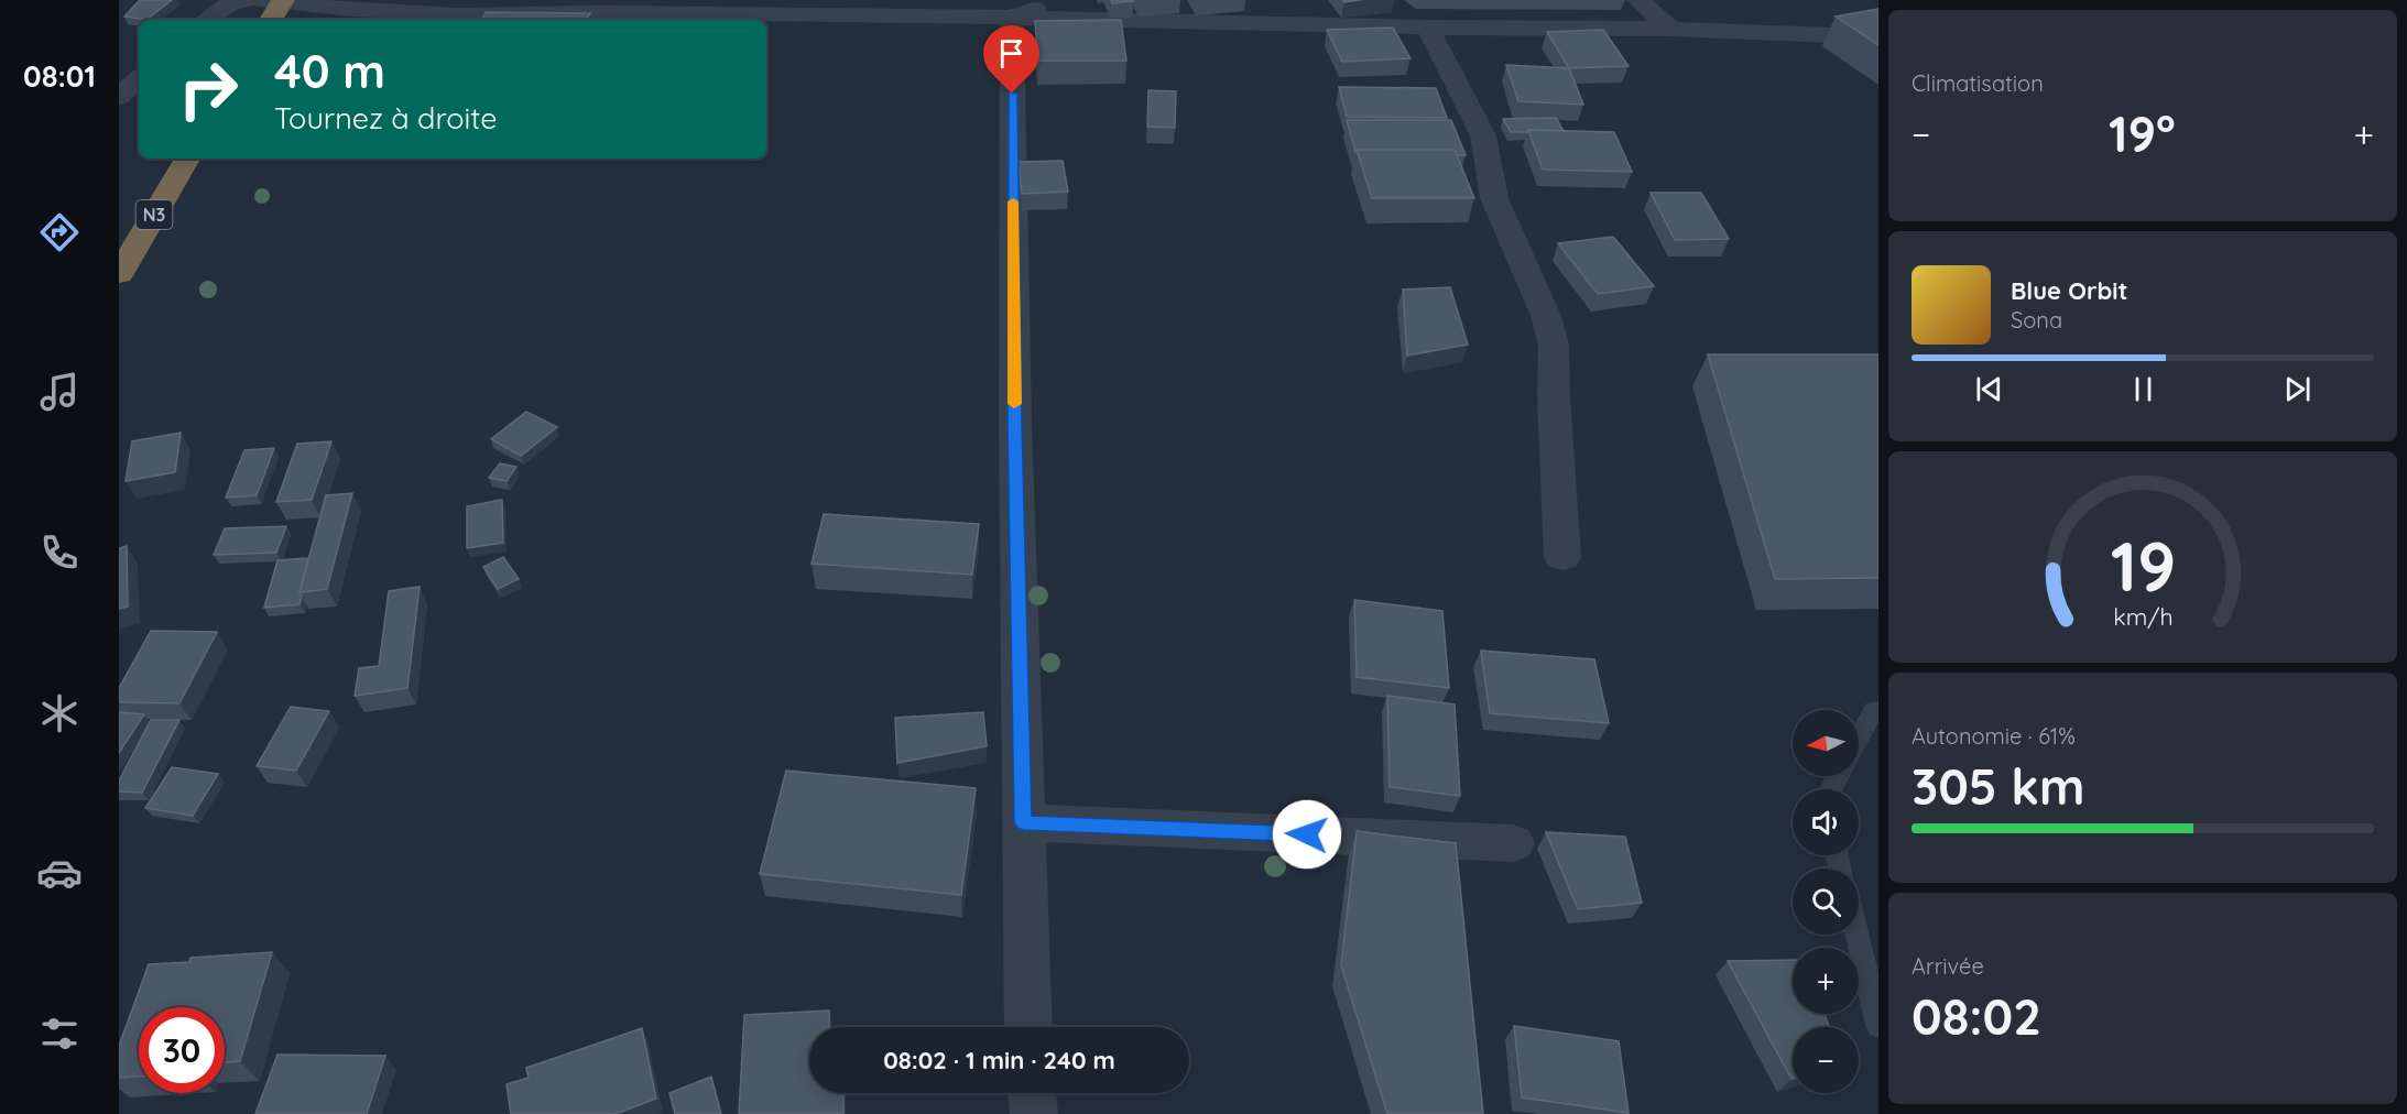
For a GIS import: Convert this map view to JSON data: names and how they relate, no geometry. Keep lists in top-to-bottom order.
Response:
{
  "streets": {
    "highway": ["N3"]
  },
  "north": "left",
  "page": {
    "tabs": "08:01",
    "tile": [
      "Climatisation",
      ["Autonomie · 61%", "305 km"],
      ["Arrivée", "08:02"]
    ],
    "turn": ["40 m", "Tournez à droite"],
    "heat": ["−", "19°", "+"],
    "song": ["Blue Orbit", "Sona"],
    "map_buttons": ["+", "−"],
    "limit": "30",
    "trip": "08:02 · 1 min · 240 m",
    "gauge": ["19", "km/h"]
  }
}
